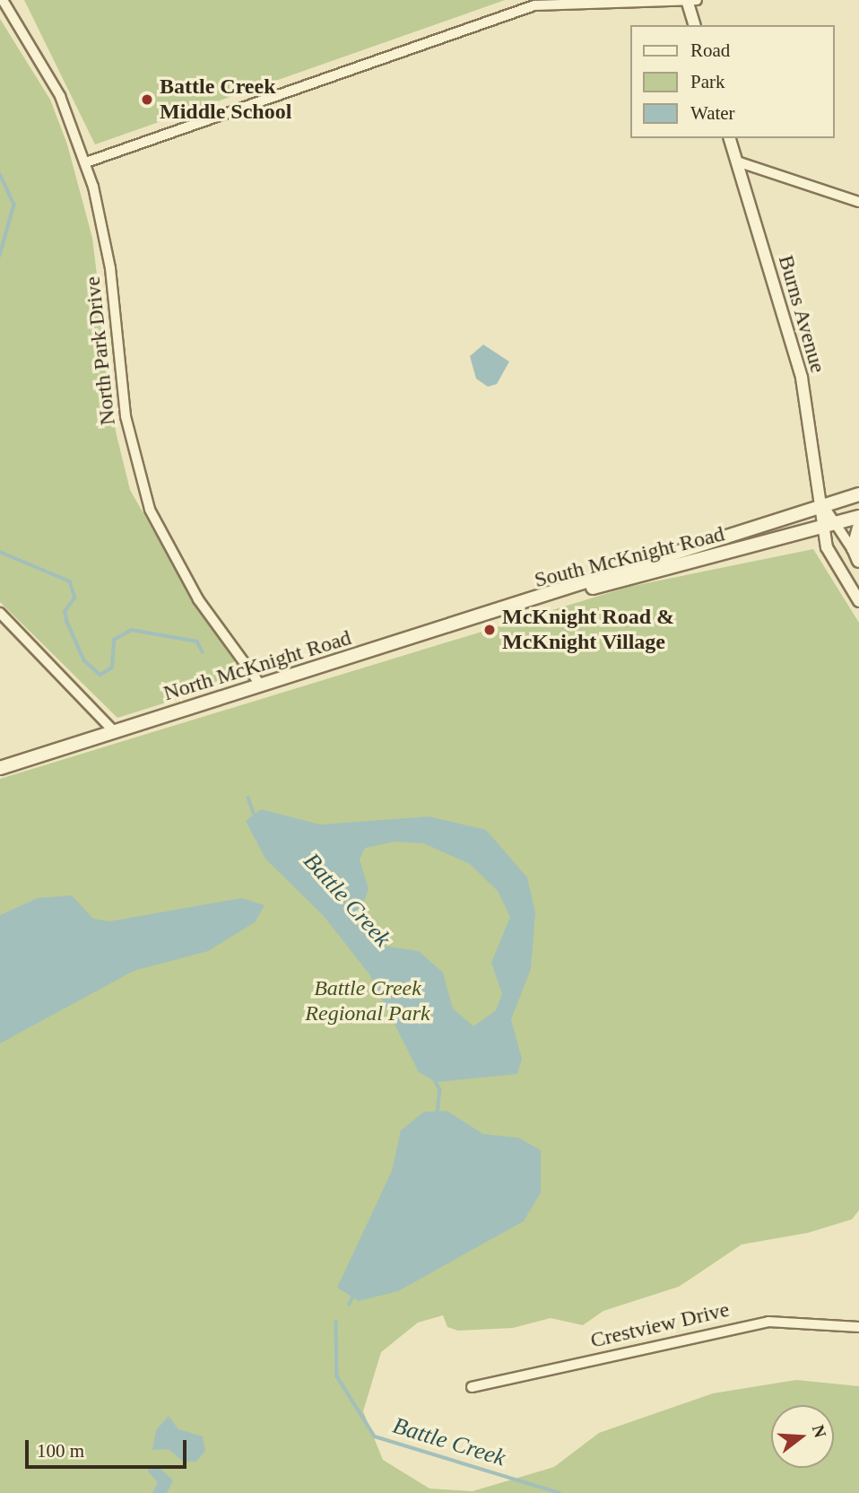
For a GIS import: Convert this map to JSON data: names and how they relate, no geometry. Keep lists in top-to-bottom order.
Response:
{
  "streets": {
    "main road": ["South McKnight Road", "North McKnight Road"],
    "street": ["Burns Avenue", "North Park Drive", "Crestview Drive"]
  },
  "crossings": [
    ["Burns Avenue", "South McKnight Road"],
    ["North Park Drive", "North McKnight Road"],
    ["South McKnight Road", "North McKnight Road"]
  ],
  "water": ["Battle Creek"],
  "parks": ["Battle Creek Regional Park"],
  "places": ["Battle Creek Middle School", "McKnight Road & McKnight Village"],
  "legend": ["Road", "Park", "Water"],
  "scale_bar": "100 m",
  "north": "right"
}
